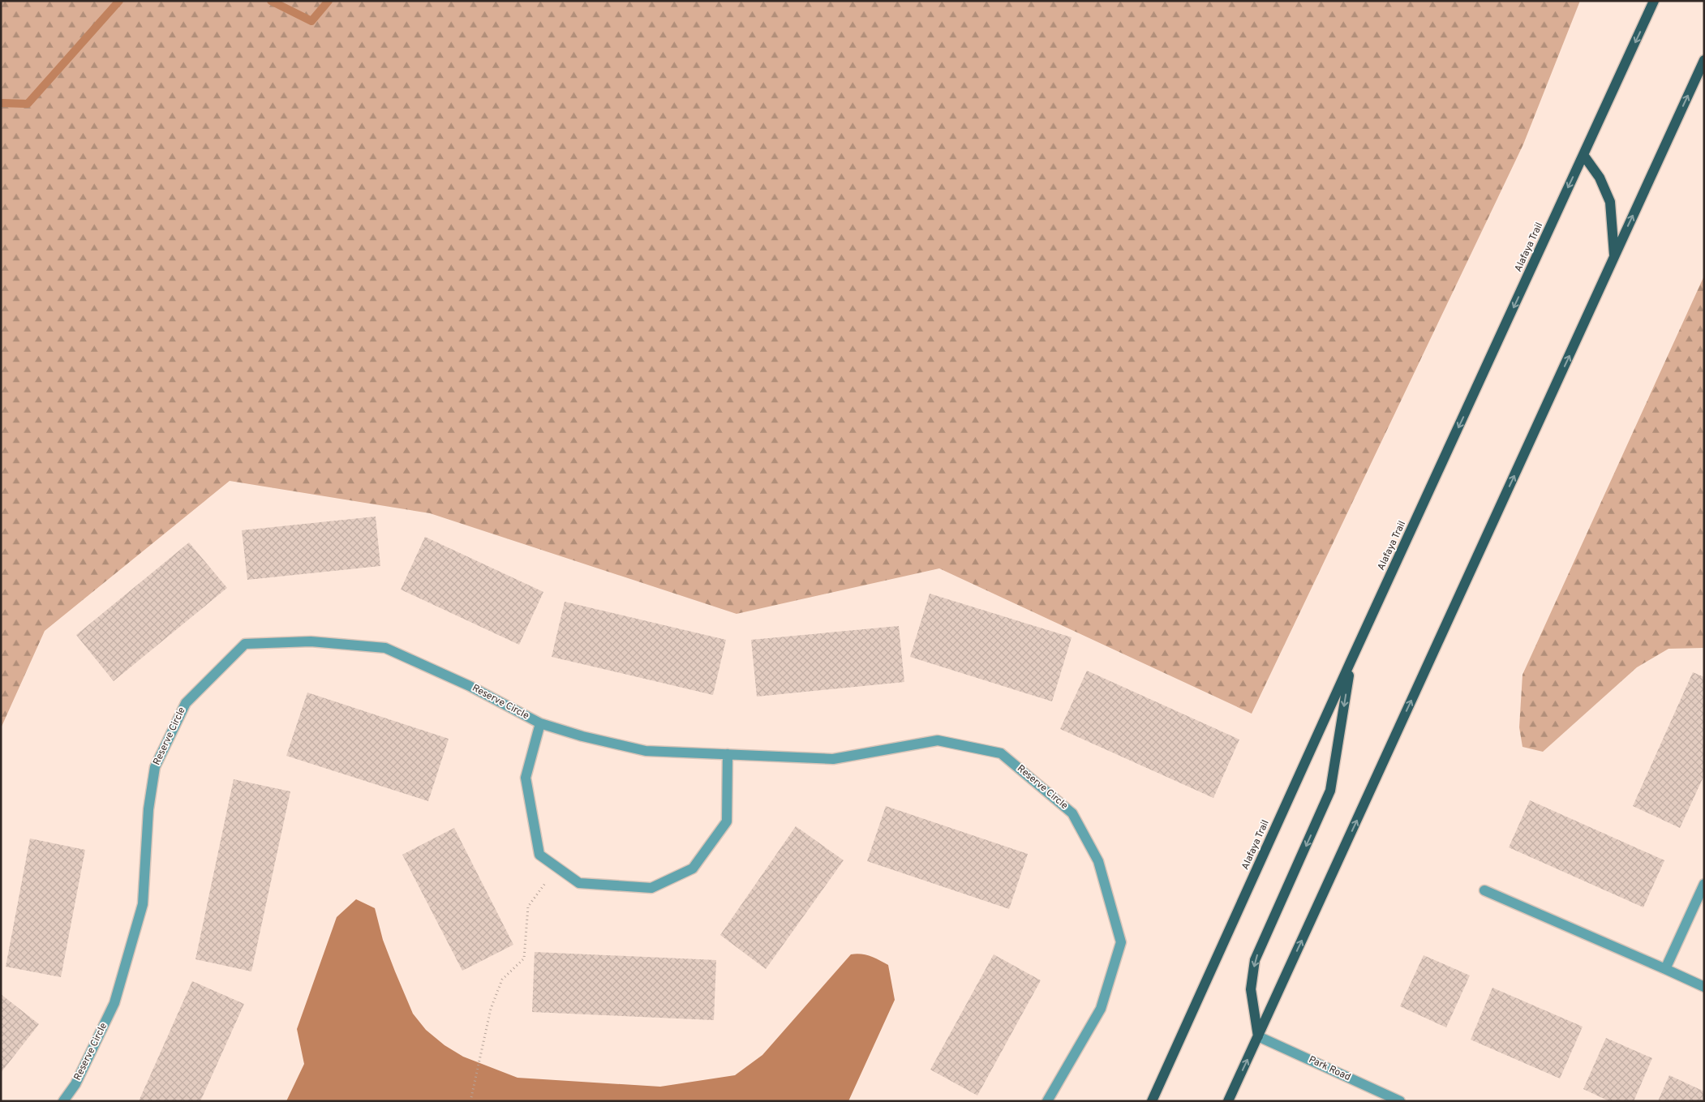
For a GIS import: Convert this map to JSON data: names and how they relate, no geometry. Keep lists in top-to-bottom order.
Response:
{
  "streets": {
    "main road": ["Alafaya Trail"],
    "street": ["Reserve Circle", "Park Road"]
  }
}
